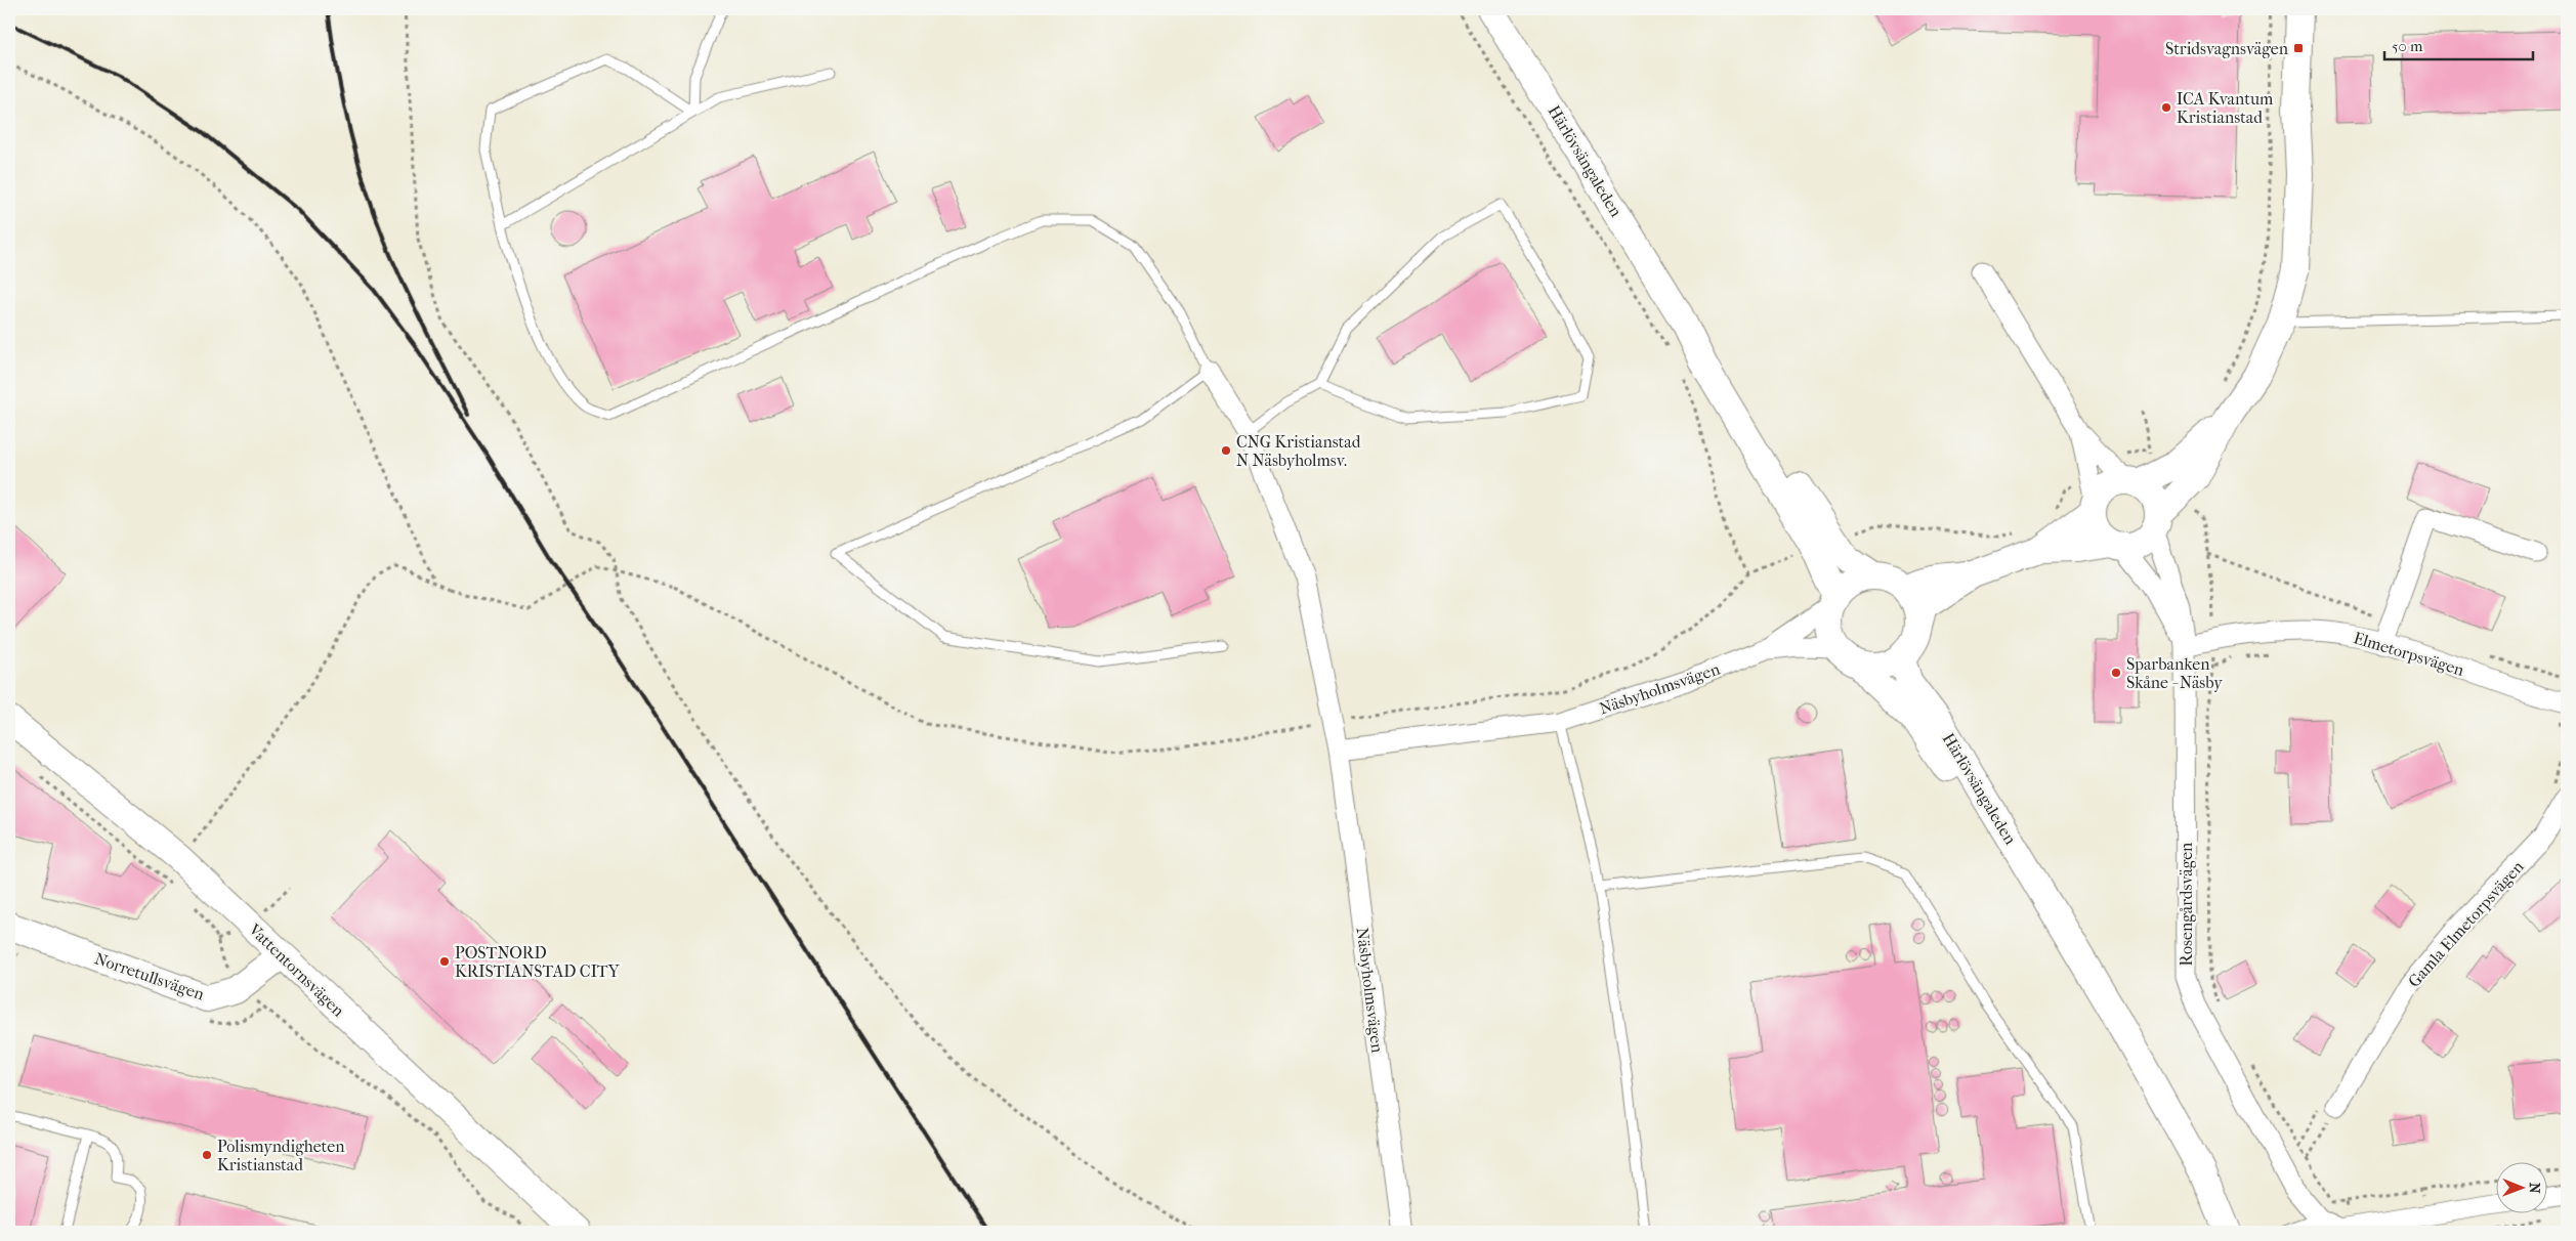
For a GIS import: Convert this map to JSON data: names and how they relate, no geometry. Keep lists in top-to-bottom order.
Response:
{
  "streets": {
    "main road": ["Härlövsängaleden", "Vattentornsvägen", "Norretullsvägen"],
    "street": [
      "Elmetorpsvägen",
      "Näsbyholmsvägen",
      "Rosengårdsvägen",
      "Gamla Elmetorpsvägen"
    ]
  },
  "crossings": [
    ["Härlövsängaleden", "Näsbyholmsvägen"],
    ["Elmetorpsvägen", "Rosengårdsvägen"],
    ["Vattentornsvägen", "Norretullsvägen"]
  ],
  "places": {
    "transit": ["Stridsvagnsvägen"],
    "other": [
      "ICA Kvantum Kristianstad",
      "CNG Kristianstad N Näsbyholmsv.",
      "Sparbanken Skåne - Näsby",
      "POSTNORD KRISTIANSTAD CITY",
      "Polismyndigheten Kristianstad"
    ]
  },
  "scale_bar": "50 m",
  "north": "right"
}
